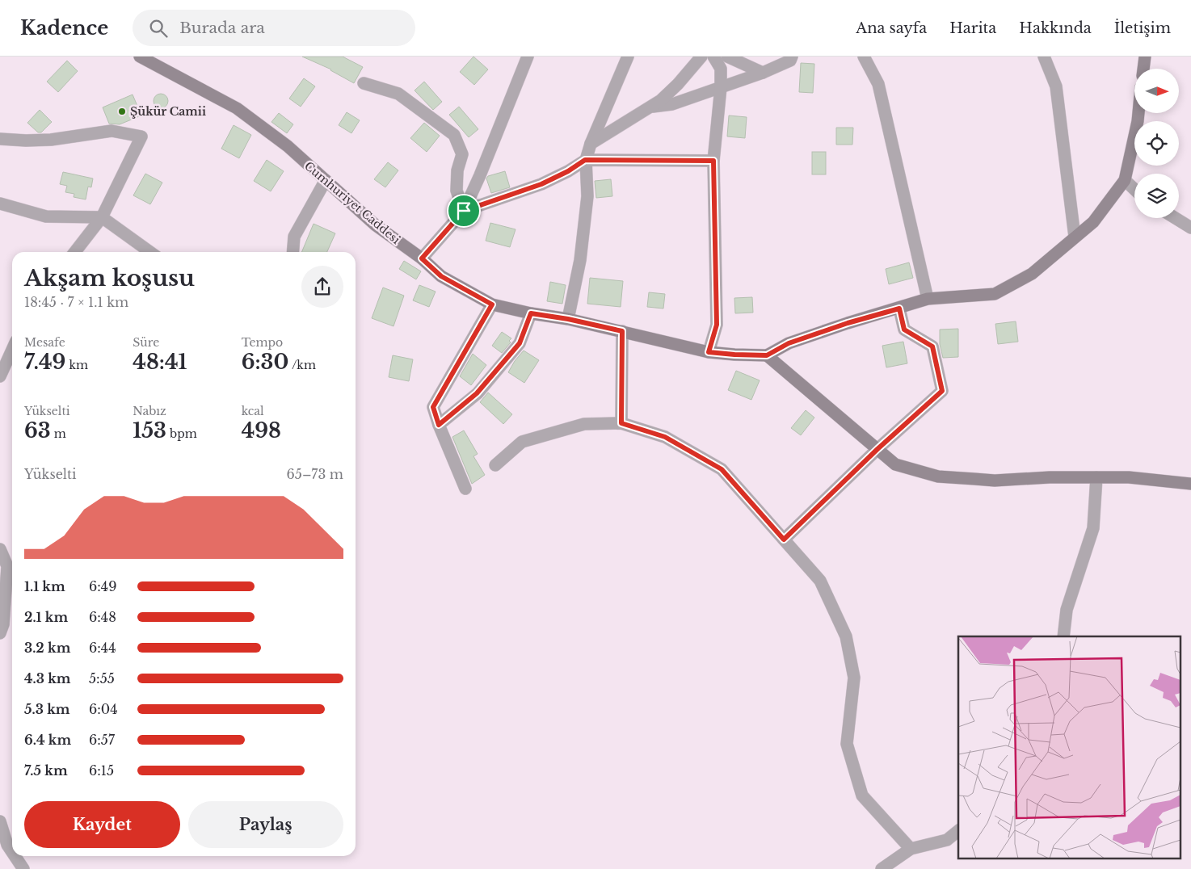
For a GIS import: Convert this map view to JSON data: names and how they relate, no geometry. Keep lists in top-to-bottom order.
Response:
{
  "streets": {
    "street": ["Cumhuriyet Caddesi"]
  },
  "places": ["Şükür Camii"],
  "north": "right",
  "page": {
    "header": "Kadence",
    "search": "Burada ara",
    "nav": [
      "Ana sayfa",
      "Harita",
      "Hakkında",
      "İletişim"
    ],
    "heading": ["Akşam koşusu", "18:45 · 7 × 1.1 km"],
    "stats": [
      ["Mesafe", "7.49 km"],
      ["Süre", "48:41"],
      ["Tempo", "6:30 /km"],
      ["Yükselti", "63 m"],
      ["Nabız", "153 bpm"],
      ["kcal", "498"]
    ],
    "chart": ["Yükselti", "65–73 m"],
    "list": [
      {
        "name": "1.1 km",
        "note": "6:49"
      },
      {
        "name": "2.1 km",
        "note": "6:48"
      },
      {
        "name": "3.2 km",
        "note": "6:44"
      },
      {
        "name": "4.3 km",
        "note": "5:55"
      },
      {
        "name": "5.3 km",
        "note": "6:04"
      },
      {
        "name": "6.4 km",
        "note": "6:57"
      },
      {
        "name": "7.5 km",
        "note": "6:15"
      }
    ],
    "buttons": ["Kaydet", "Paylaş"]
  }
}
